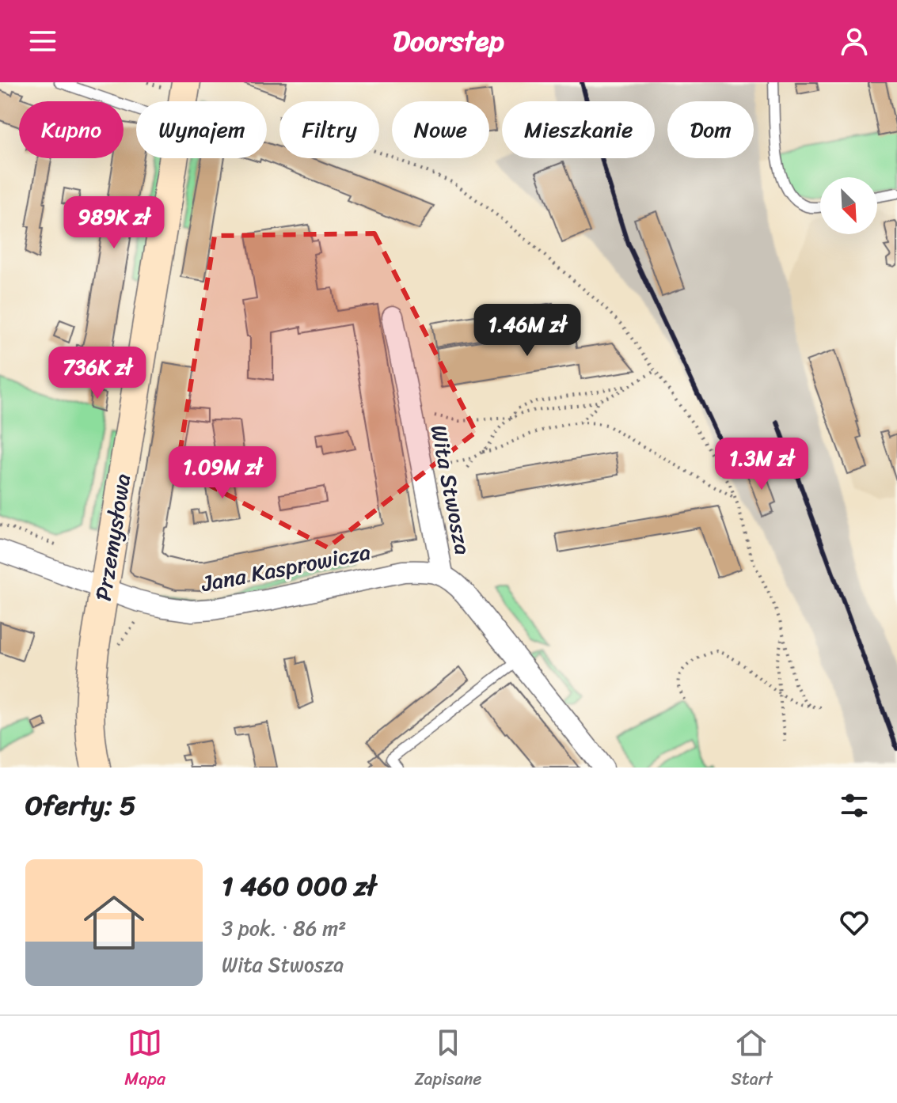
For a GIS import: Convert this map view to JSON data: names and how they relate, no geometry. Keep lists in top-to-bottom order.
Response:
{
  "streets": {
    "street": ["Wita Stwosza", "Przemysłowa", "Jana Kasprowicza"]
  },
  "crossings": [
    ["Wita Stwosza", "Jana Kasprowicza"],
    ["Przemysłowa", "Jana Kasprowicza"]
  ],
  "north": "bottom right",
  "page": {
    "header": "Doorstep",
    "chip": [
      "Kupno",
      "Wynajem",
      "Filtry",
      "Nowe",
      "Mieszkanie",
      "Dom"
    ],
    "price": [
      "989K zł",
      "1.46M zł",
      "736K zł",
      "1.3M zł",
      "1.09M zł"
    ],
    "heading": "Oferty: 5",
    "list": [
      {
        "name": "1 460 000 zł",
        "note": "3 pok. · 86 m² · Wita Stwosza"
      }
    ],
    "tabs": ["Mapa", "Zapisane", "Start"]
  }
}
